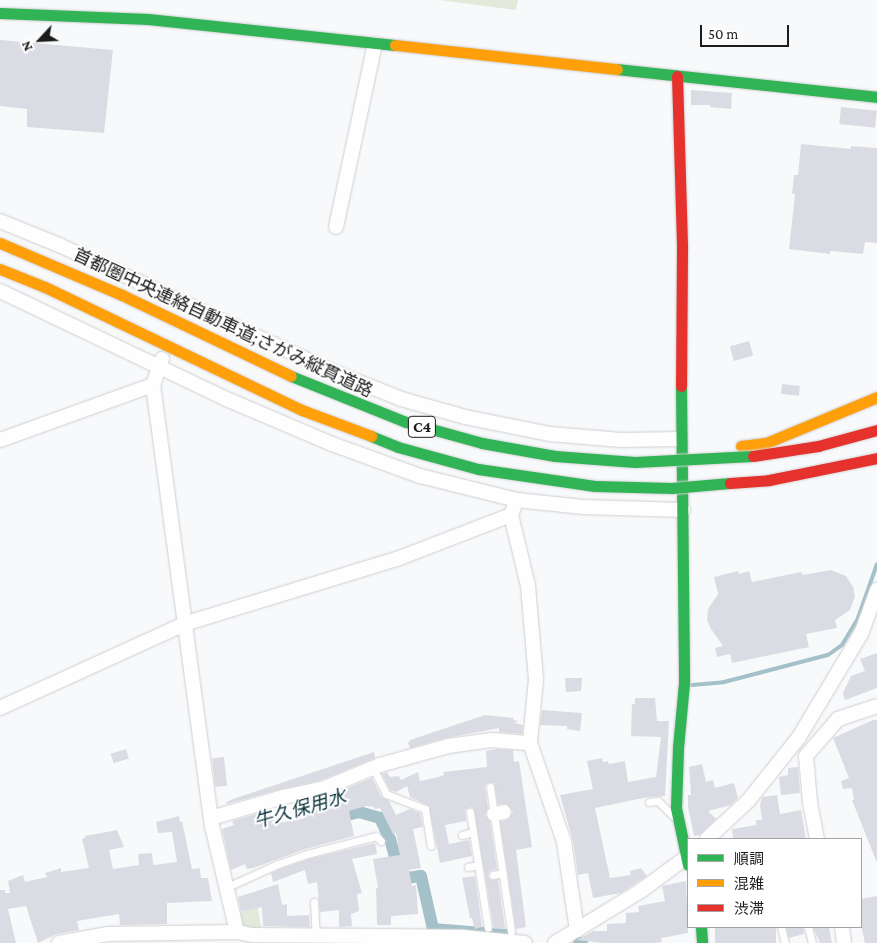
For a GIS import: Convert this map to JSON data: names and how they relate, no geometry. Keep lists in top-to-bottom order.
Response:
{
  "streets": {
    "main road": ["首都圏中央連絡自動車道;さがみ縦貫道路", "C4"]
  },
  "water": ["牛久保用水"],
  "legend": ["順調", "混雑", "渋滞"],
  "scale_bar": "50 m",
  "north": "bottom left"
}
